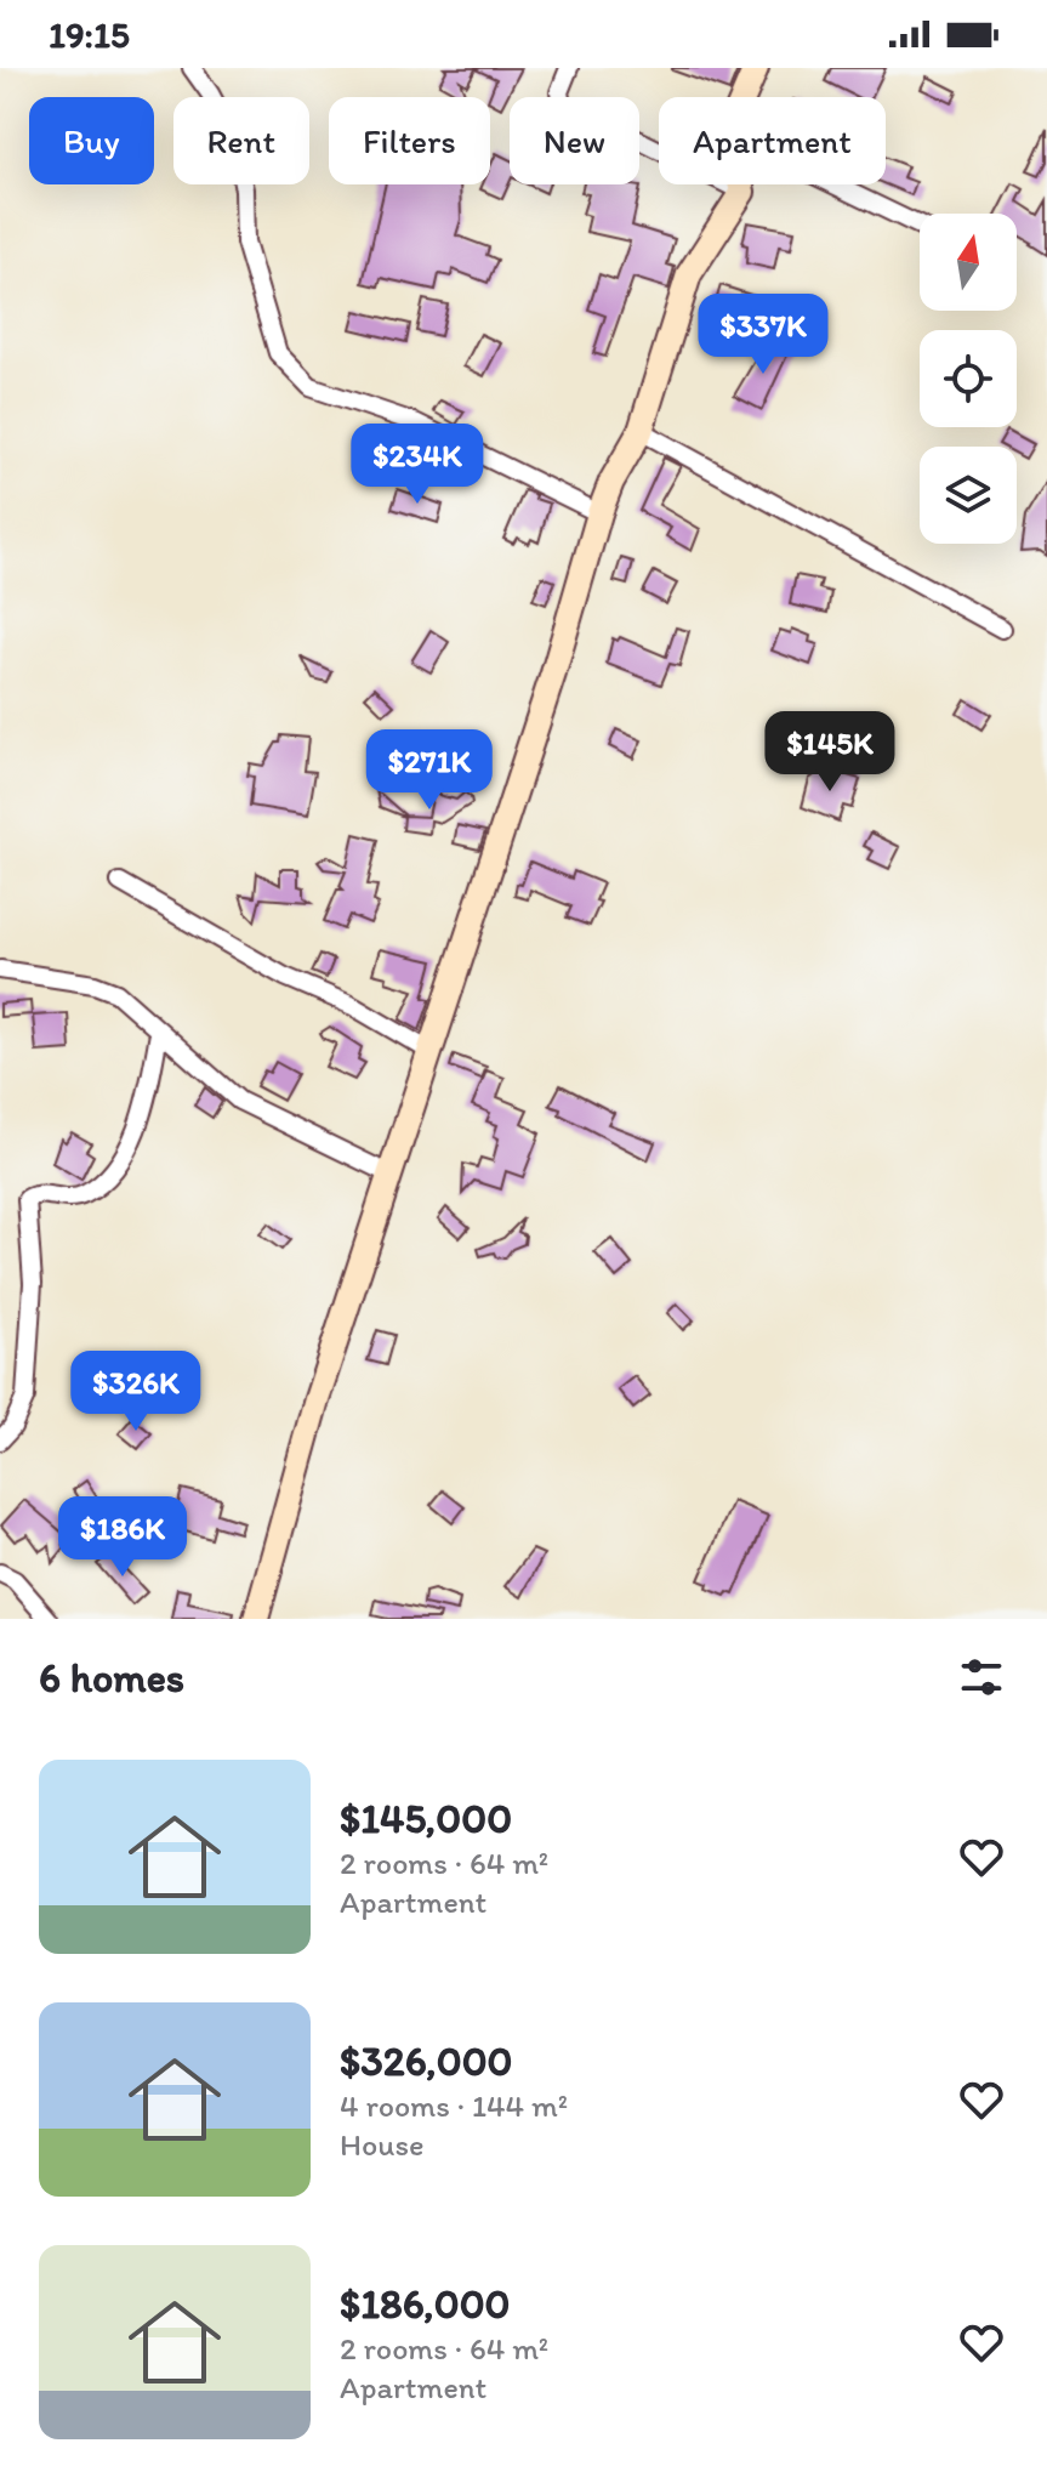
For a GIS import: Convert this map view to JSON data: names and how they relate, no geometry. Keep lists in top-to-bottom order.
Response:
{
  "north": "top",
  "page": {
    "status": "19:15",
    "chip": [
      "Buy",
      "Rent",
      "Filters",
      "New",
      "Apartment"
    ],
    "price": [
      "$337K",
      "$234K",
      "$145K",
      "$271K",
      "$326K",
      "$186K"
    ],
    "heading": "6 homes",
    "list": [
      {
        "name": "$145,000",
        "note": "2 rooms · 64 m² · Apartment"
      },
      {
        "name": "$326,000",
        "note": "4 rooms · 144 m² · House"
      },
      {
        "name": "$186,000",
        "note": "2 rooms · 64 m² · Apartment"
      }
    ]
  }
}
